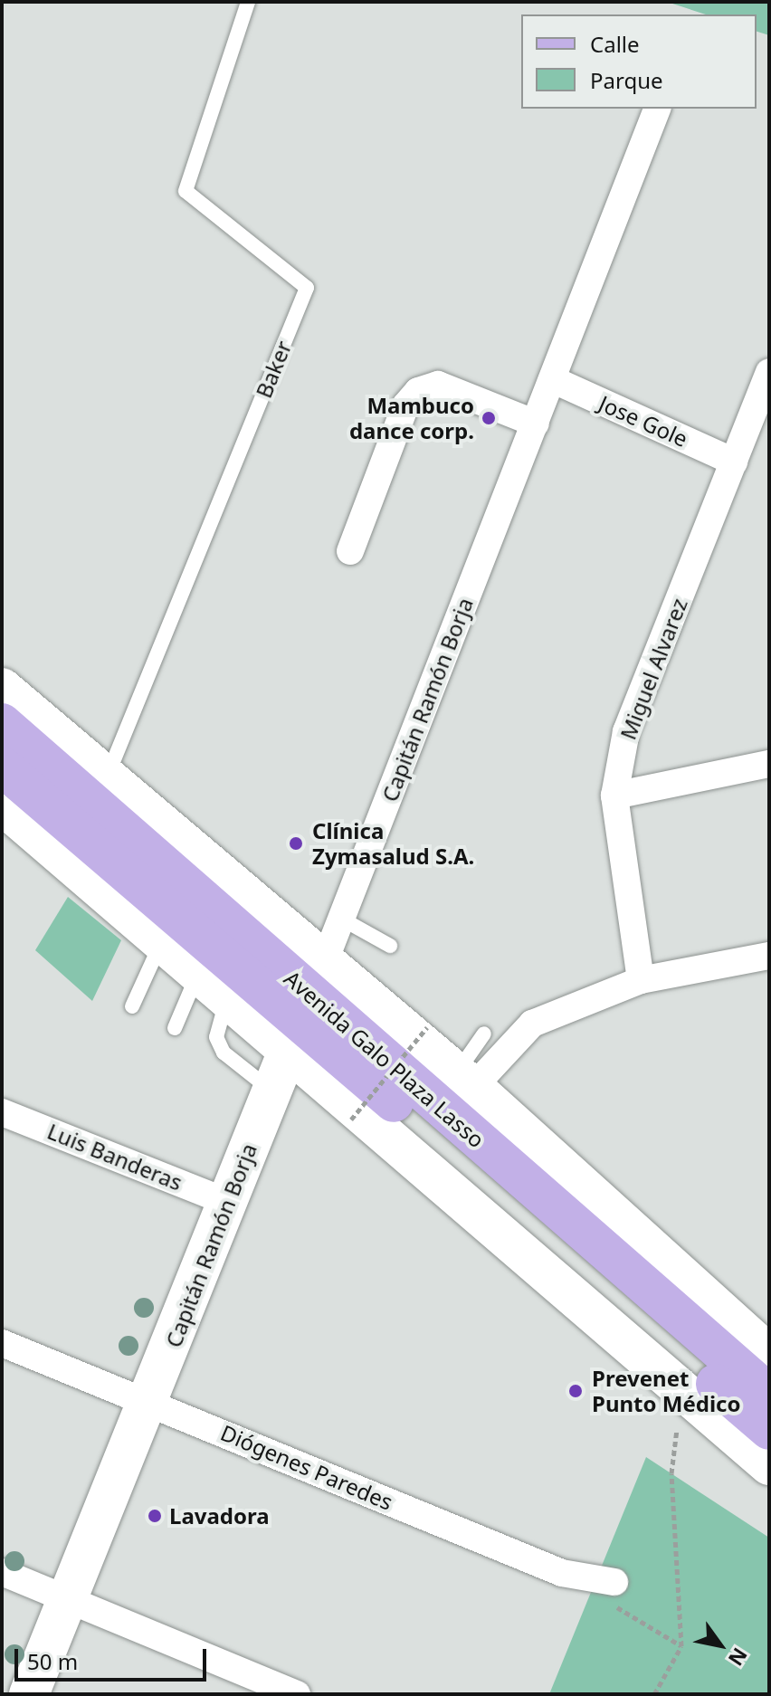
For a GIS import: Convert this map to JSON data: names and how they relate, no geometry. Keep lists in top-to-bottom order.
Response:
{
  "streets": {
    "main road": ["Capitán Ramón Borja", "Avenida Galo Plaza Lasso"],
    "street": [
      "Jose Gole",
      "Miguel Alvarez",
      "Luis Banderas",
      "Diógenes Paredes"
    ],
    "lane": ["Baker"]
  },
  "crossings": [
    ["Baker", "Avenida Galo Plaza Lasso"],
    ["Jose Gole", "Miguel Alvarez"],
    ["Jose Gole", "Capitán Ramón Borja"],
    ["Capitán Ramón Borja", "Avenida Galo Plaza Lasso"],
    ["Capitán Ramón Borja", "Luis Banderas"],
    ["Capitán Ramón Borja", "Diógenes Paredes"]
  ],
  "places": [
    "Mambuco dance corp.",
    "Clínica Zymasalud S.A.",
    "Prevenet Punto Médico",
    "Lavadora"
  ],
  "legend": ["Calle", "Parque"],
  "scale_bar": "50 m",
  "north": "bottom right"
}
